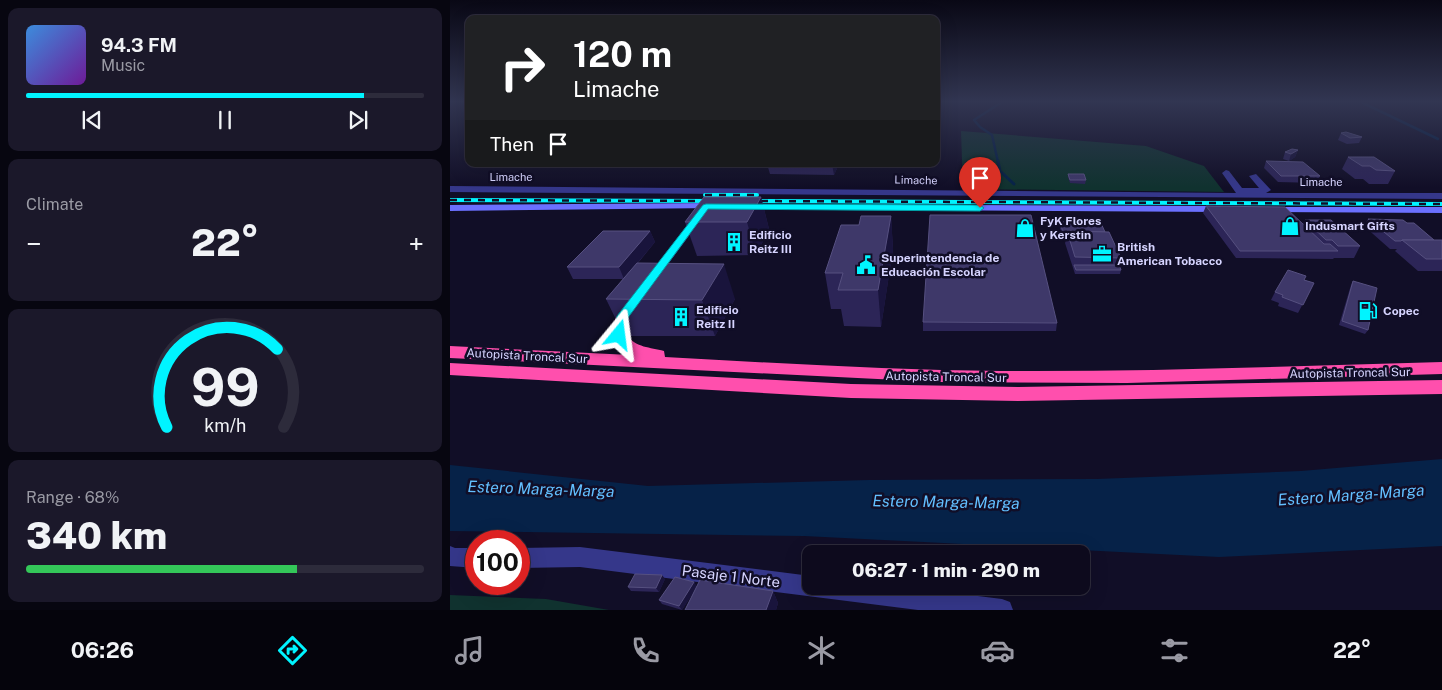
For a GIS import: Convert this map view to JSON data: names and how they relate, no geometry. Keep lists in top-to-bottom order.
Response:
{
  "streets": {
    "highway": ["Autopista Troncal Sur"],
    "street": ["Limache", "Pasaje 1 Norte"]
  },
  "water": ["Estero Marga-Marga"],
  "places": {
    "shop": ["Indusmart Gifts", "FyK Flores y Kerstin"],
    "building": ["Edificio Reitz III", "Edificio Reitz II"],
    "office": ["British American Tobacco"],
    "public building": ["Superintendencia de Educación Escolar"],
    "fuel station": ["Copec"]
  },
  "page": {
    "turn": ["120 m", "Limache"],
    "song": ["94.3 FM", "Music"],
    "then": "Then",
    "tile": [
      "Climate",
      ["Range · 68%", "340 km"]
    ],
    "heat": ["−", "22°", "+"],
    "limit": "100",
    "trip": "06:27 · 1 min · 290 m",
    "tabs": ["06:26", "22°"],
    "gauge": ["99", "km/h"]
  }
}
